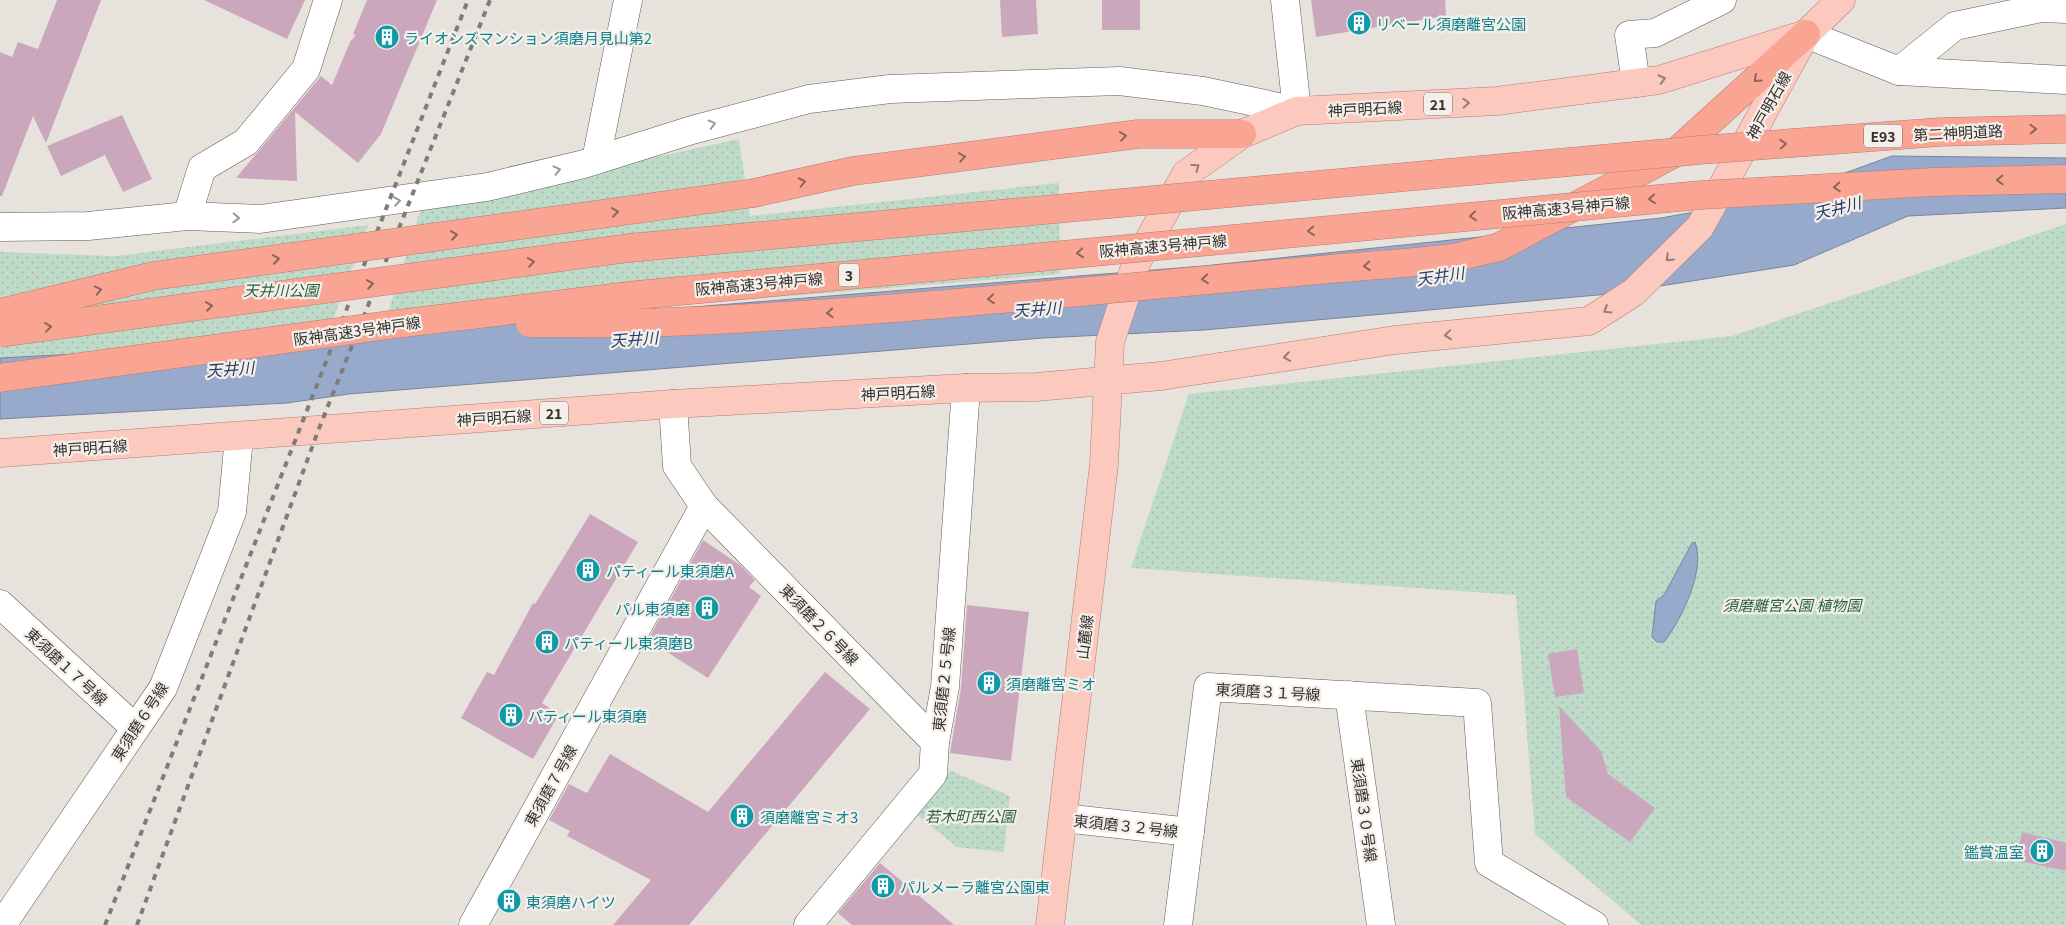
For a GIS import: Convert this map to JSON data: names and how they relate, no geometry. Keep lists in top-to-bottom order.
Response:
{
  "streets": {
    "highway": [
      "第二神明道路",
      "E93",
      "阪神高速3号神戸線",
      "3"
    ],
    "main road": ["21", "神戸明石線", "山麓線"],
    "street": [
      "東須磨２６号線",
      "東須磨１７号線",
      "東須磨２５号線",
      "東須磨３１号線",
      "東須磨６号線",
      "東須磨７号線",
      "東須磨３０号線",
      "東須磨３２号線"
    ]
  },
  "crossings": [
    ["神戸明石線", "山麓線"],
    ["神戸明石線", "東須磨２５号線"],
    ["神戸明石線", "東須磨６号線"],
    ["東須磨２６号線", "東須磨２５号線"],
    ["東須磨２６号線", "東須磨７号線"],
    ["山麓線", "東須磨３２号線"],
    ["東須磨１７号線", "東須磨６号線"],
    ["東須磨３１号線", "東須磨３０号線"],
    ["東須磨３１号線", "東須磨３２号線"]
  ],
  "water": ["天井川"],
  "parks": ["天井川公園", "須磨離宮公園 植物園", "若木町西公園"],
  "places": {
    "building": [
      "リベール須磨離宮公園",
      "ライオンズマンション須磨月見山第2",
      "パティール東須磨A",
      "パル東須磨",
      "パティール東須磨B",
      "須磨離宮ミオ",
      "パティール東須磨",
      "須磨離宮ミオ3",
      "鑑賞温室",
      "パルメーラ離宮公園東",
      "東須磨ハイツ"
    ]
  }
}
